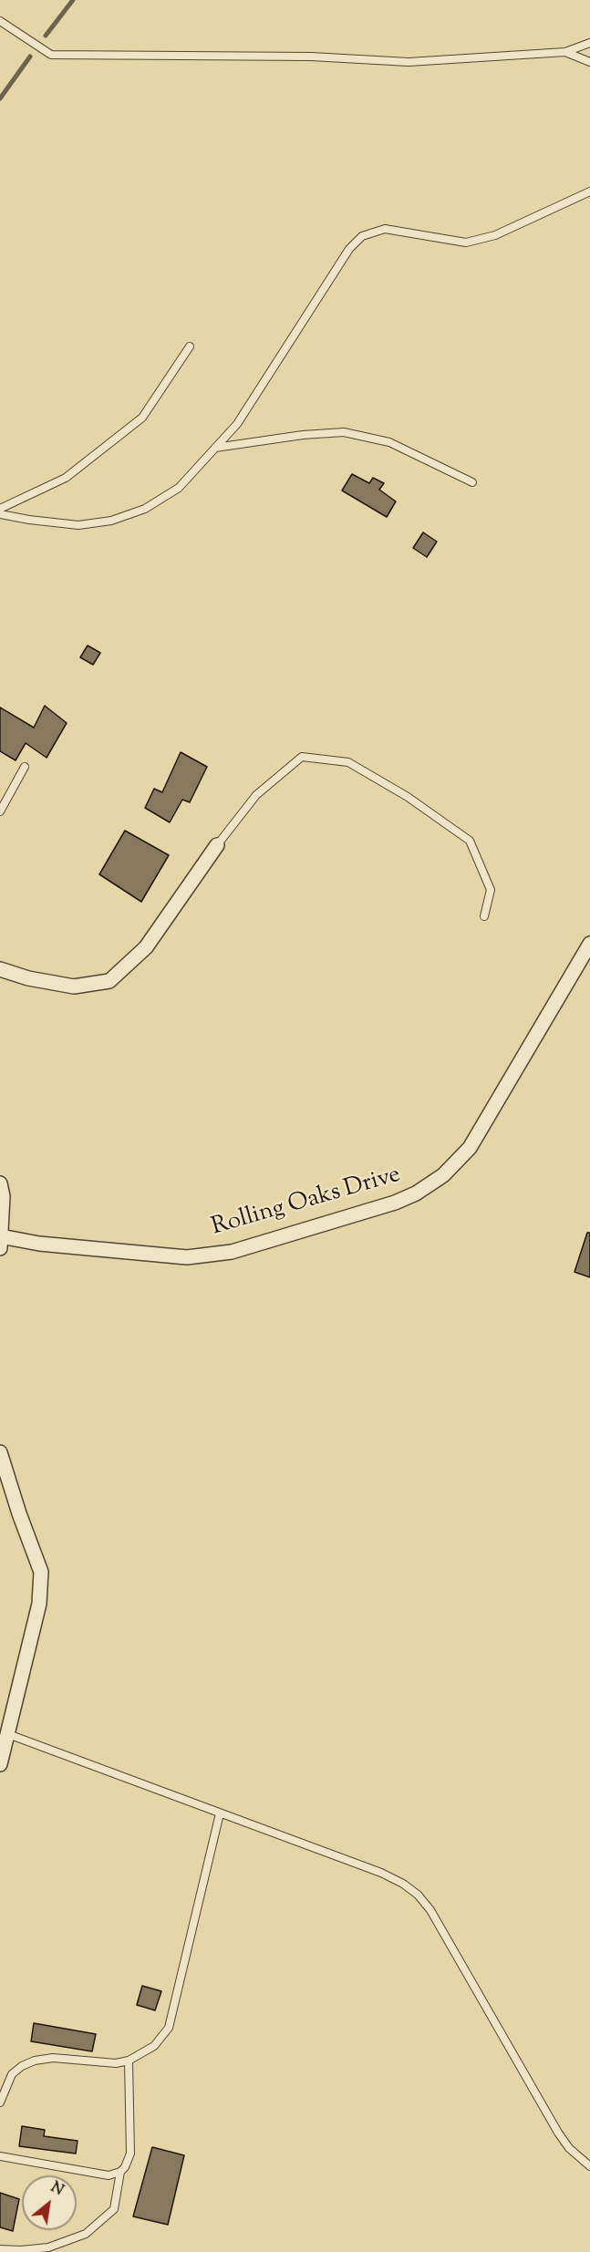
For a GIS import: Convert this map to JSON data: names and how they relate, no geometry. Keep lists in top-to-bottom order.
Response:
{
  "streets": {
    "street": ["Rolling Oaks Drive"]
  },
  "north": "top right"
}
